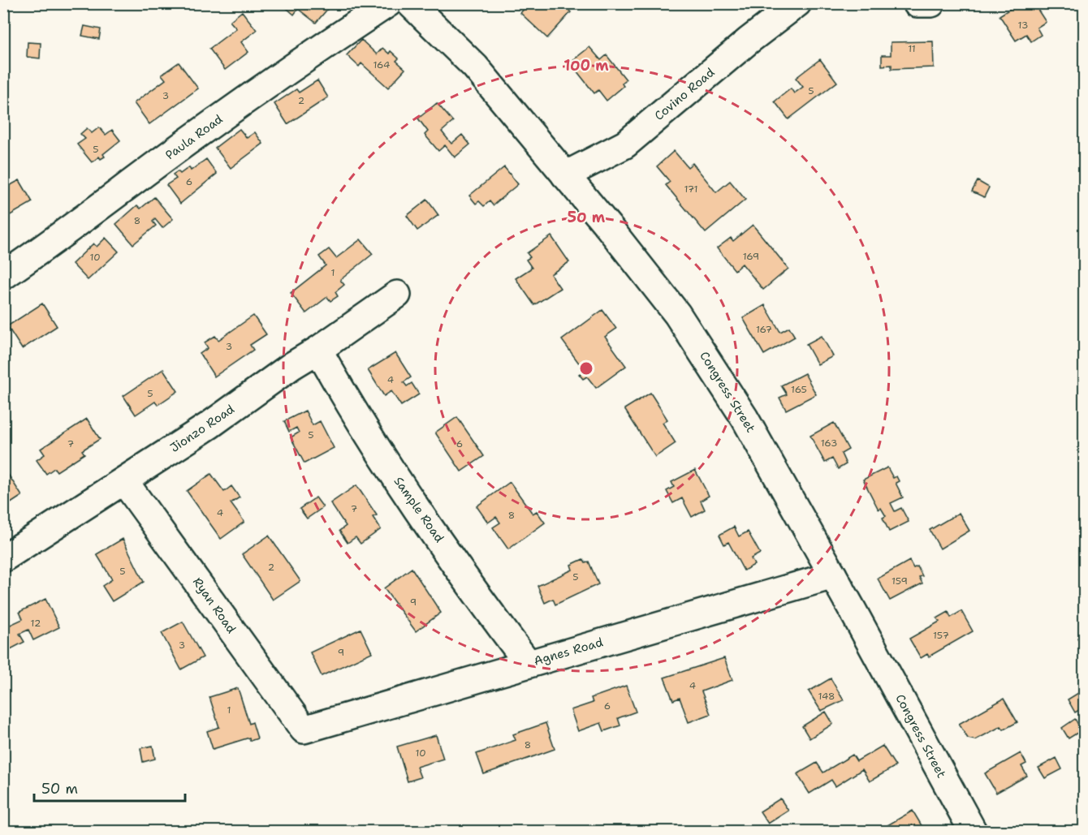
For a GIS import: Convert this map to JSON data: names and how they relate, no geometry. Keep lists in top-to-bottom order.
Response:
{
  "streets": {
    "street": [
      "Covino Road",
      "Paula Road",
      "Congress Street",
      "Jionzo Road",
      "Sample Road",
      "Ryan Road",
      "Agnes Road"
    ]
  },
  "crossings": [
    ["Covino Road", "Congress Street"],
    ["Congress Street", "Agnes Road"],
    ["Jionzo Road", "Sample Road"],
    ["Jionzo Road", "Ryan Road"],
    ["Sample Road", "Agnes Road"],
    ["Ryan Road", "Agnes Road"]
  ],
  "house_numbers": [
    "13",
    "11",
    "164",
    "5",
    "3",
    "2",
    "5",
    "6",
    "171",
    "8",
    "169",
    "10",
    "1",
    "167",
    "3",
    "4",
    "165",
    "5",
    "5",
    "163",
    "7",
    "6",
    "7",
    "4",
    "8",
    "2",
    "5",
    "5",
    "159",
    "9",
    "12",
    "157",
    "3",
    "9",
    "4",
    "148",
    "6",
    "1",
    "8",
    "10"
  ],
  "scale_bar": "50 m",
  "rings": ["100 m", "50 m"]
}
